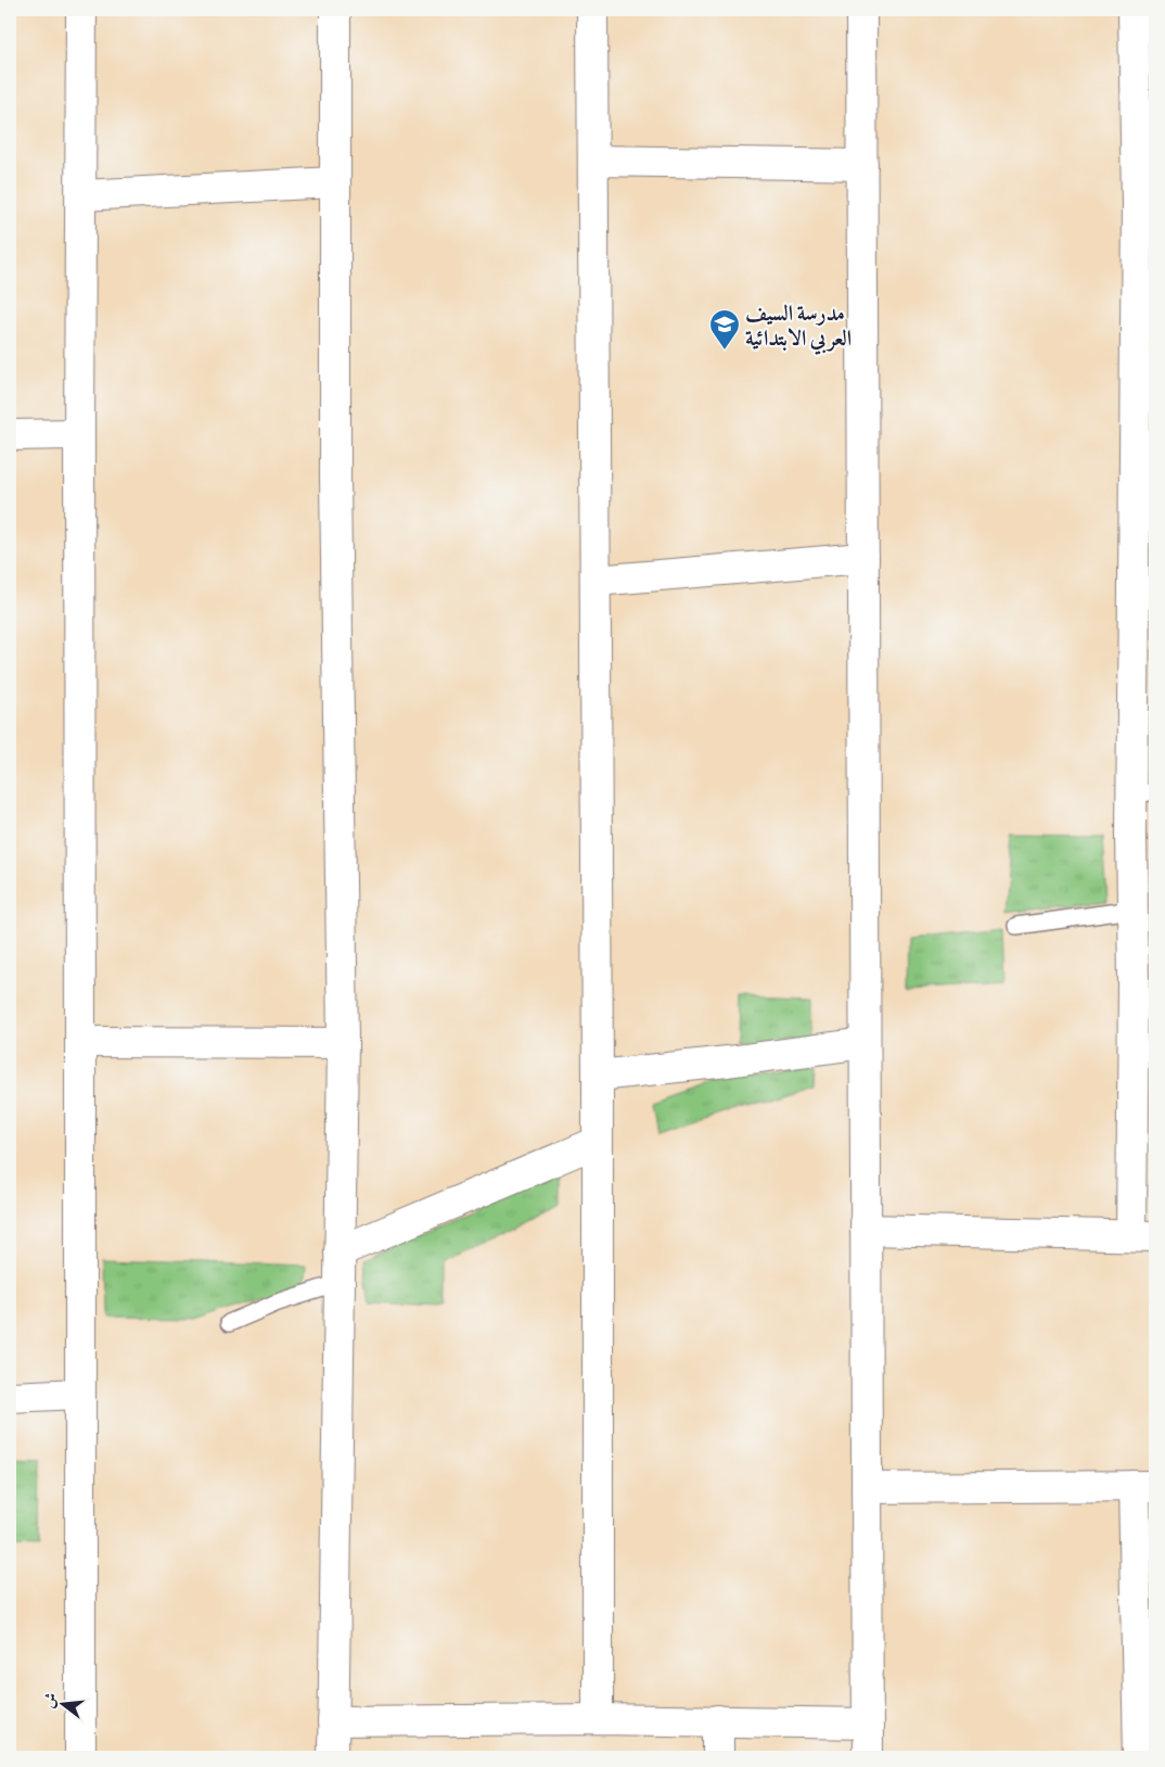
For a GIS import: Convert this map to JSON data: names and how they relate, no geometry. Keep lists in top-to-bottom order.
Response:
{
  "places": {
    "school or university": ["مدرسة السيف العربي الابتدائية"]
  },
  "north": "left"
}
